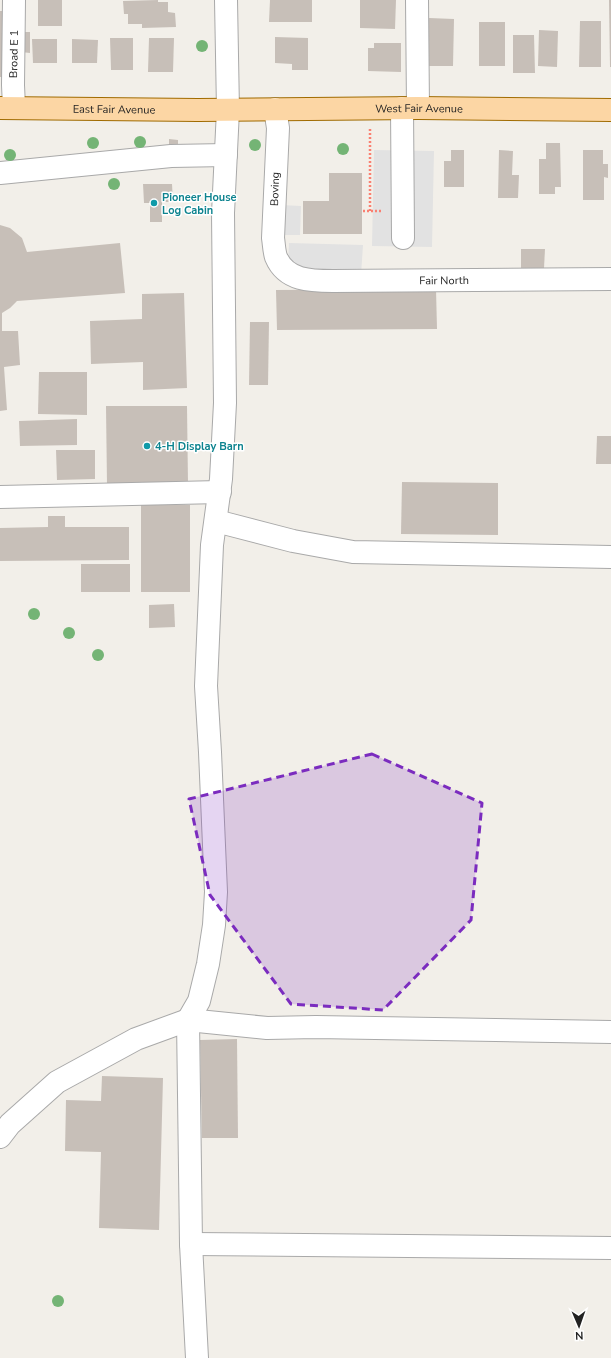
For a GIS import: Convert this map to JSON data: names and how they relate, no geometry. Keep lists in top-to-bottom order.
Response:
{
  "streets": {
    "main road": ["West Fair Avenue", "East Fair Avenue"],
    "street": ["Broad E 1", "Boving", "Fair North"]
  },
  "crossings": [
    ["Broad E 1", "East Fair Avenue"],
    ["West Fair Avenue", "East Fair Avenue"],
    ["West Fair Avenue", "Boving"],
    ["Boving", "Fair North"]
  ],
  "places": ["Pioneer House Log Cabin", "4-H Display Barn"],
  "north": "bottom"
}
